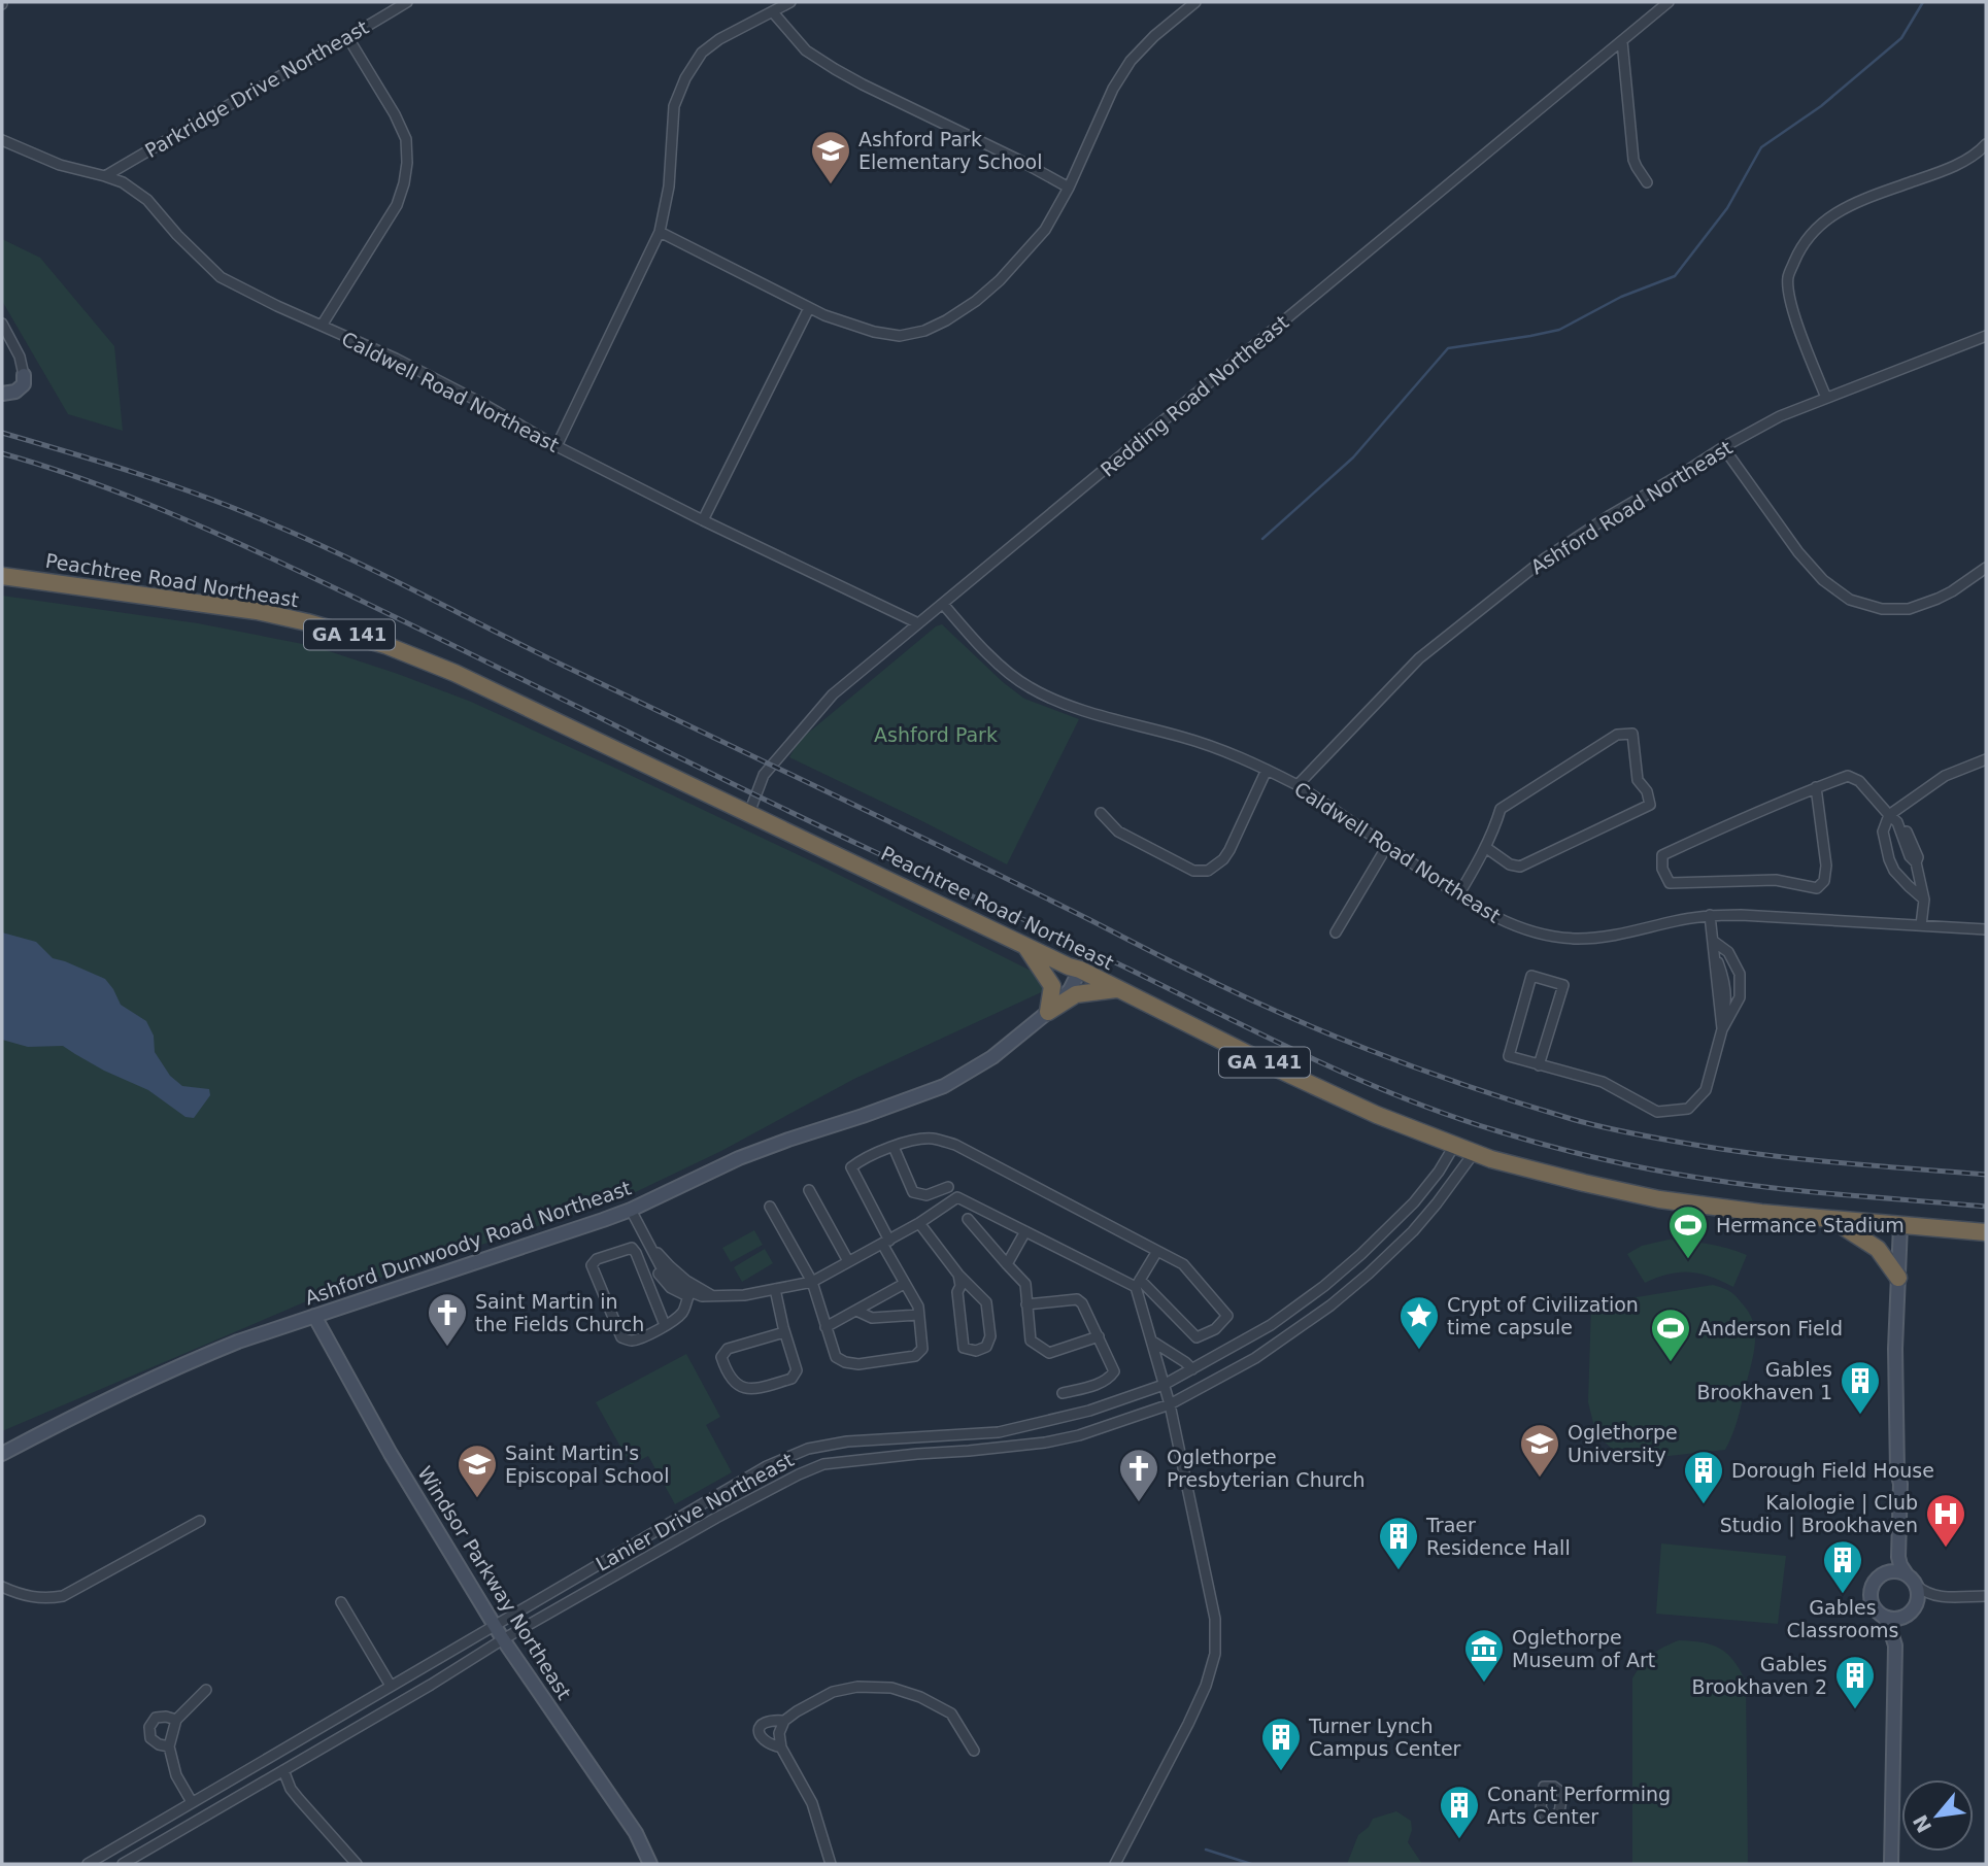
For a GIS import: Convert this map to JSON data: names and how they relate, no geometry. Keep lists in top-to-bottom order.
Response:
{
  "streets": {
    "highway": ["Peachtree Road Northeast", "GA 141"],
    "street": [
      "Parkridge Drive Northeast",
      "Caldwell Road Northeast",
      "Redding Road Northeast",
      "Ashford Road Northeast",
      "Ashford Dunwoody Road Northeast",
      "Lanier Drive Northeast",
      "Windsor Parkway Northeast"
    ]
  },
  "crossings": [
    ["Parkridge Drive Northeast", "Caldwell Road Northeast"],
    ["Caldwell Road Northeast", "Redding Road Northeast"],
    ["Caldwell Road Northeast", "Ashford Road Northeast"],
    ["Redding Road Northeast", "Peachtree Road Northeast"],
    ["Peachtree Road Northeast", "Ashford Dunwoody Road Northeast"],
    ["Peachtree Road Northeast", "Lanier Drive Northeast"],
    ["Ashford Dunwoody Road Northeast", "Windsor Parkway Northeast"],
    ["Lanier Drive Northeast", "Windsor Parkway Northeast"]
  ],
  "parks": ["Ashford Park"],
  "places": {
    "school or university": ["Ashford Park Elementary School", "Oglethorpe University", "Saint Martin's Episcopal School"],
    "sports": ["Hermance Stadium", "Anderson Field"],
    "church": ["Saint Martin in the Fields Church", "Oglethorpe Presbyterian Church"],
    "place": ["Crypt of Civilization time capsule"],
    "building": [
      "Gables Brookhaven 1",
      "Dorough Field House",
      "Traer Residence Hall",
      "Gables Classrooms",
      "Gables Brookhaven 2",
      "Turner Lynch Campus Center",
      "Conant Performing Arts Center"
    ],
    "hospital": ["Kalologie | Club Studio | Brookhaven"],
    "museum": ["Oglethorpe Museum of Art"]
  },
  "north": "bottom left"
}
